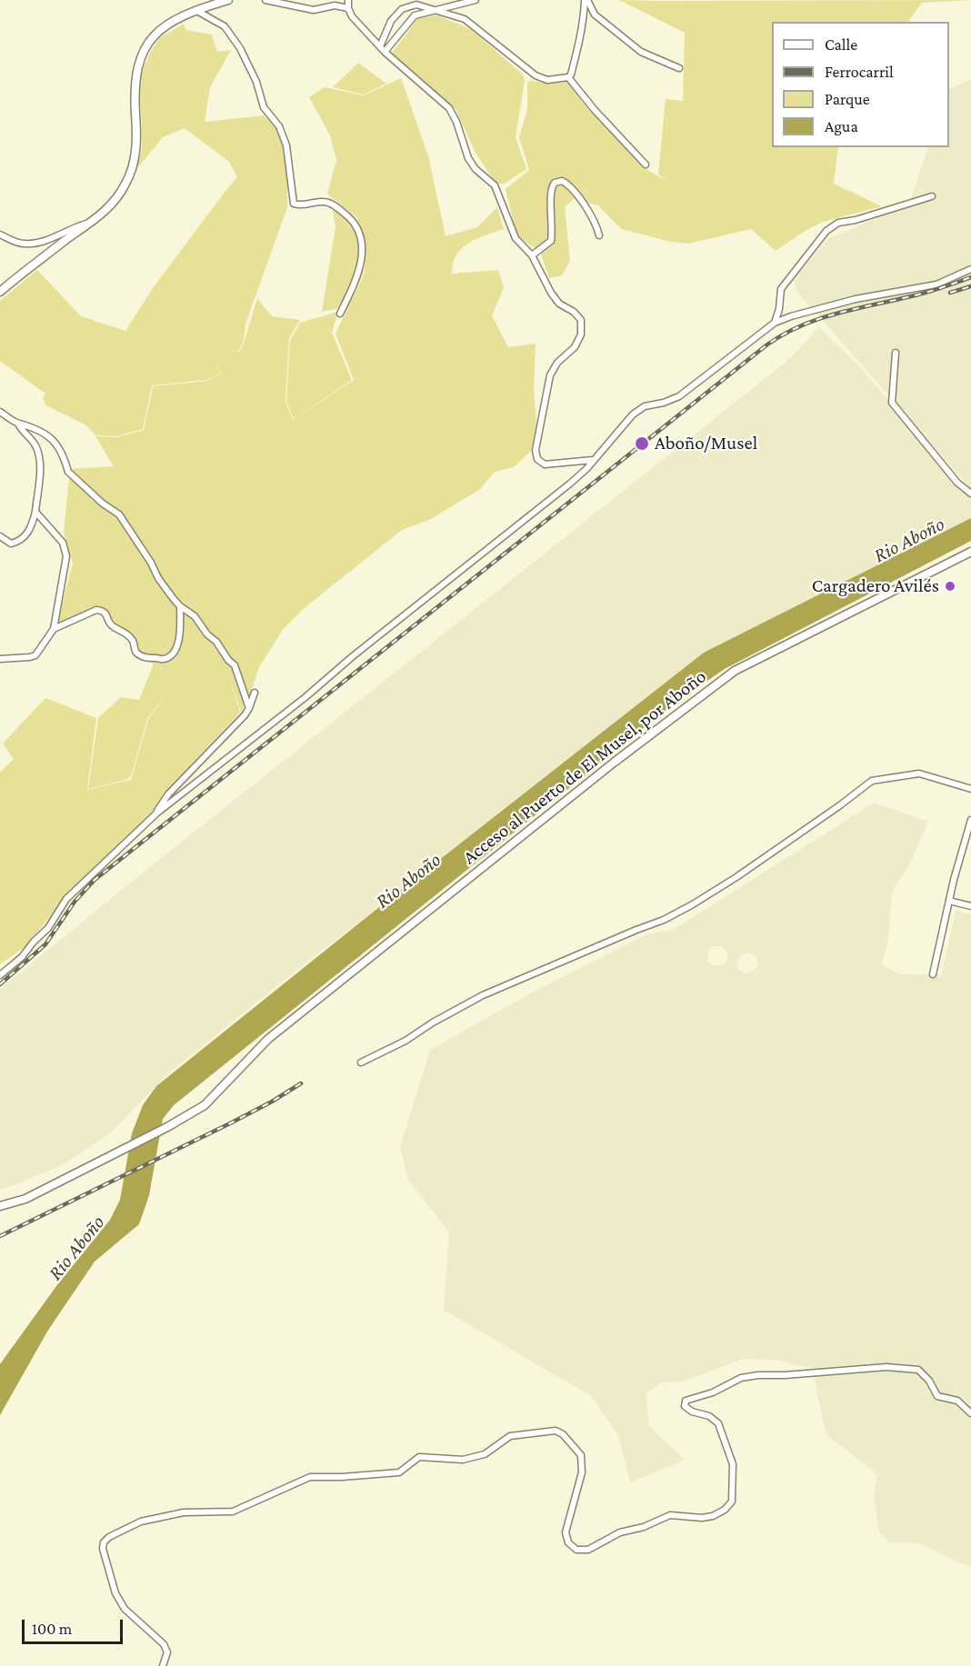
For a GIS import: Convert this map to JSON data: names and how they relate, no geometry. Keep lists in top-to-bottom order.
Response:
{
  "streets": {
    "street": ["Acceso al Puerto de El Musel, por Aboño"]
  },
  "water": ["Rio Aboño"],
  "places": ["Aboño/Musel", "Cargadero Avilés"],
  "legend": [
    "Calle",
    "Ferrocarril",
    "Parque",
    "Agua"
  ],
  "scale_bar": "100 m"
}
